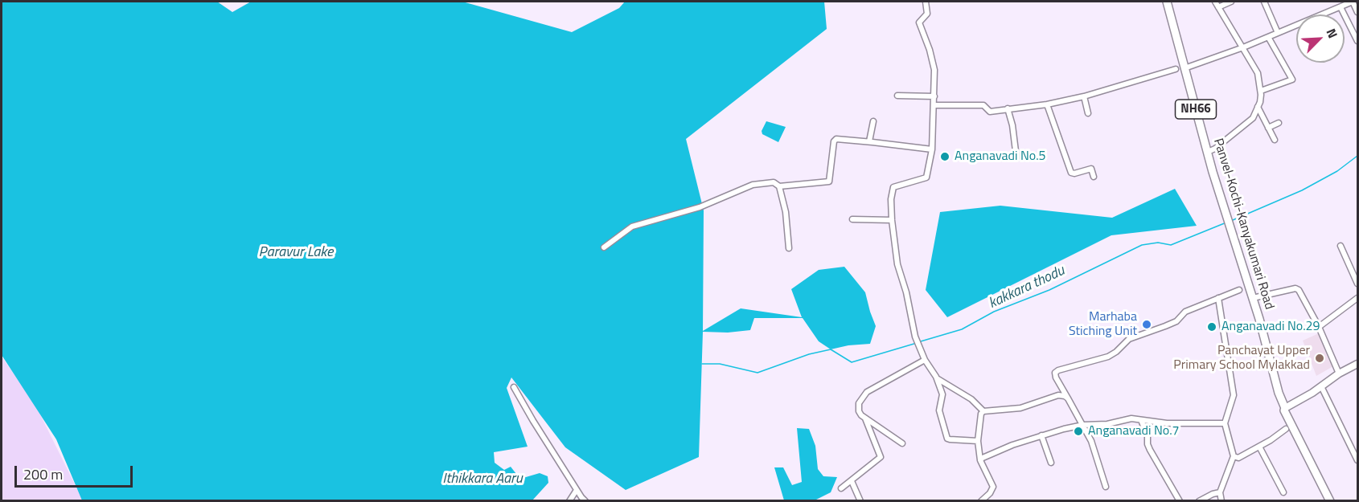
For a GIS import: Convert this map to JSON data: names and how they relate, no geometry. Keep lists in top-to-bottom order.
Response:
{
  "streets": {
    "highway": ["NH66", "Panvel-Kochi-Kanyakumari Road"]
  },
  "water": ["Paravur Lake", "kakkara thodu", "Ithikkara Aaru"],
  "places": [
    "Anganavadi No.5",
    "Marhaba Stiching Unit",
    "Anganavadi No.29",
    "Panchayat Upper Primary School Mylakkad",
    "Anganavadi No.7"
  ],
  "scale_bar": "200 m",
  "north": "top right"
}
